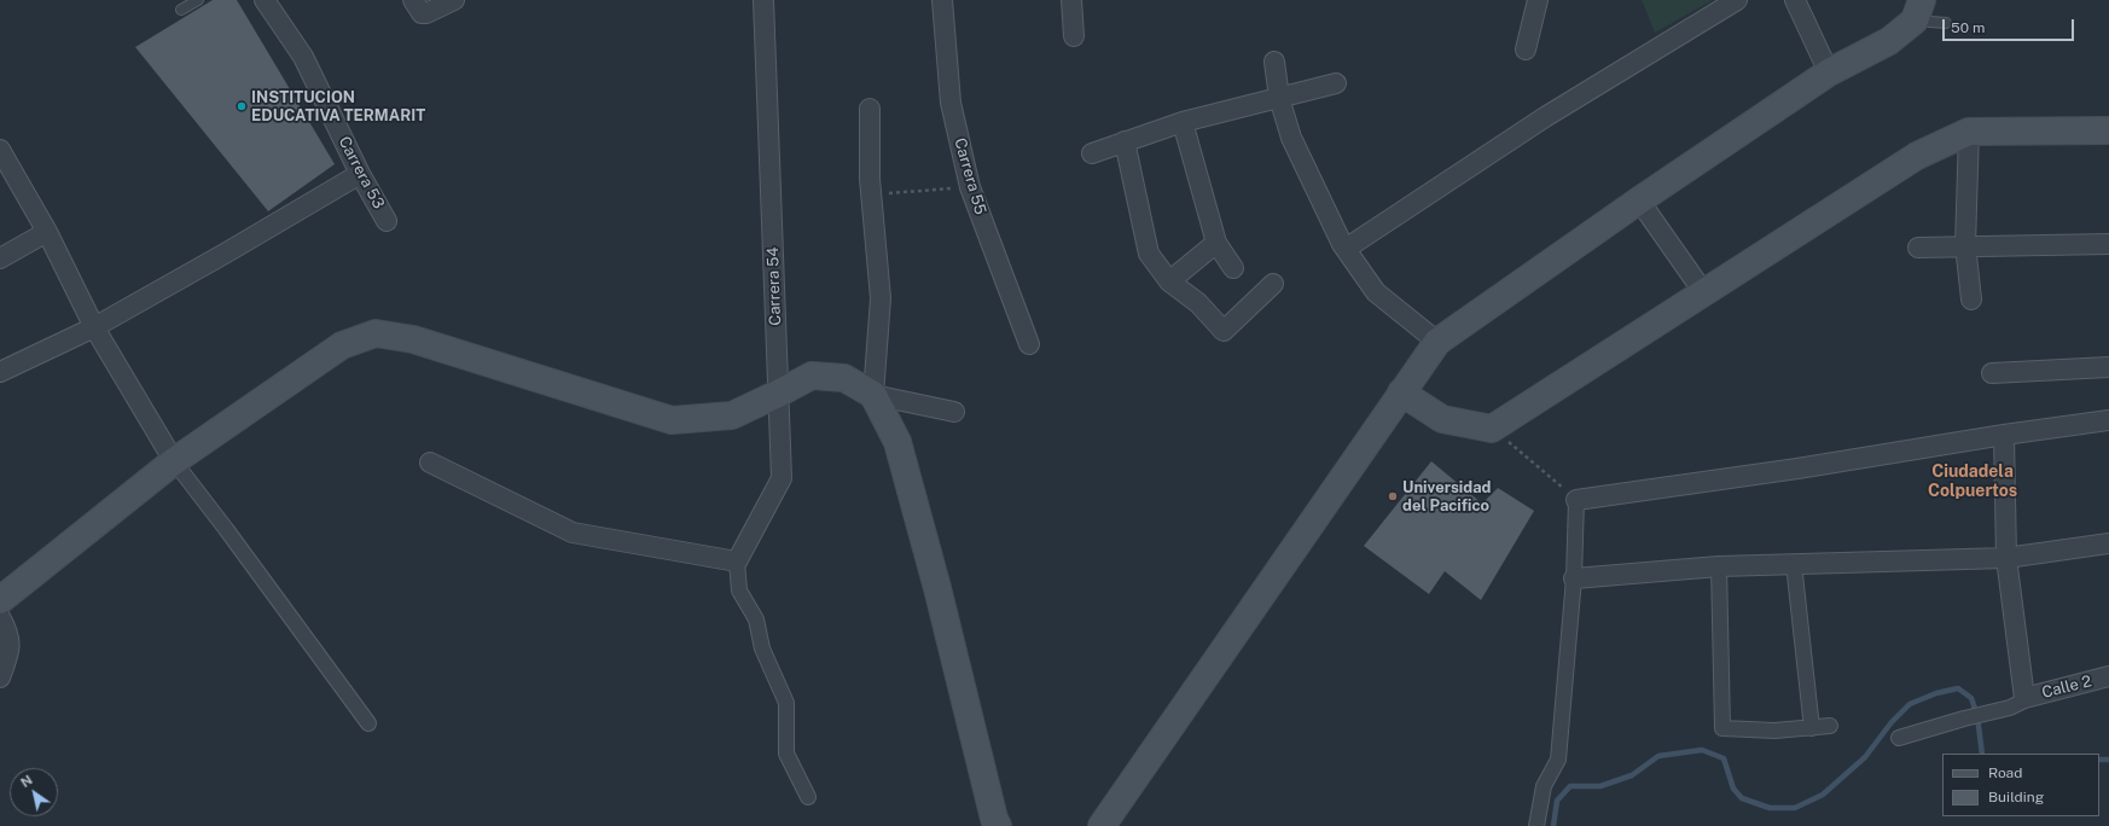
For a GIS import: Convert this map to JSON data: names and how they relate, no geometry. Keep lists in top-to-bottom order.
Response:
{
  "streets": {
    "street": [
      "Carrera 53",
      "Carrera 55",
      "Carrera 54",
      "Calle 2"
    ]
  },
  "districts": ["Ciudadela Colpuertos"],
  "places": ["INSTITUCION EDUCATIVA TERMARIT", "Universidad del Pacifico"],
  "legend": ["Road", "Building"],
  "scale_bar": "50 m",
  "north": "top left"
}
